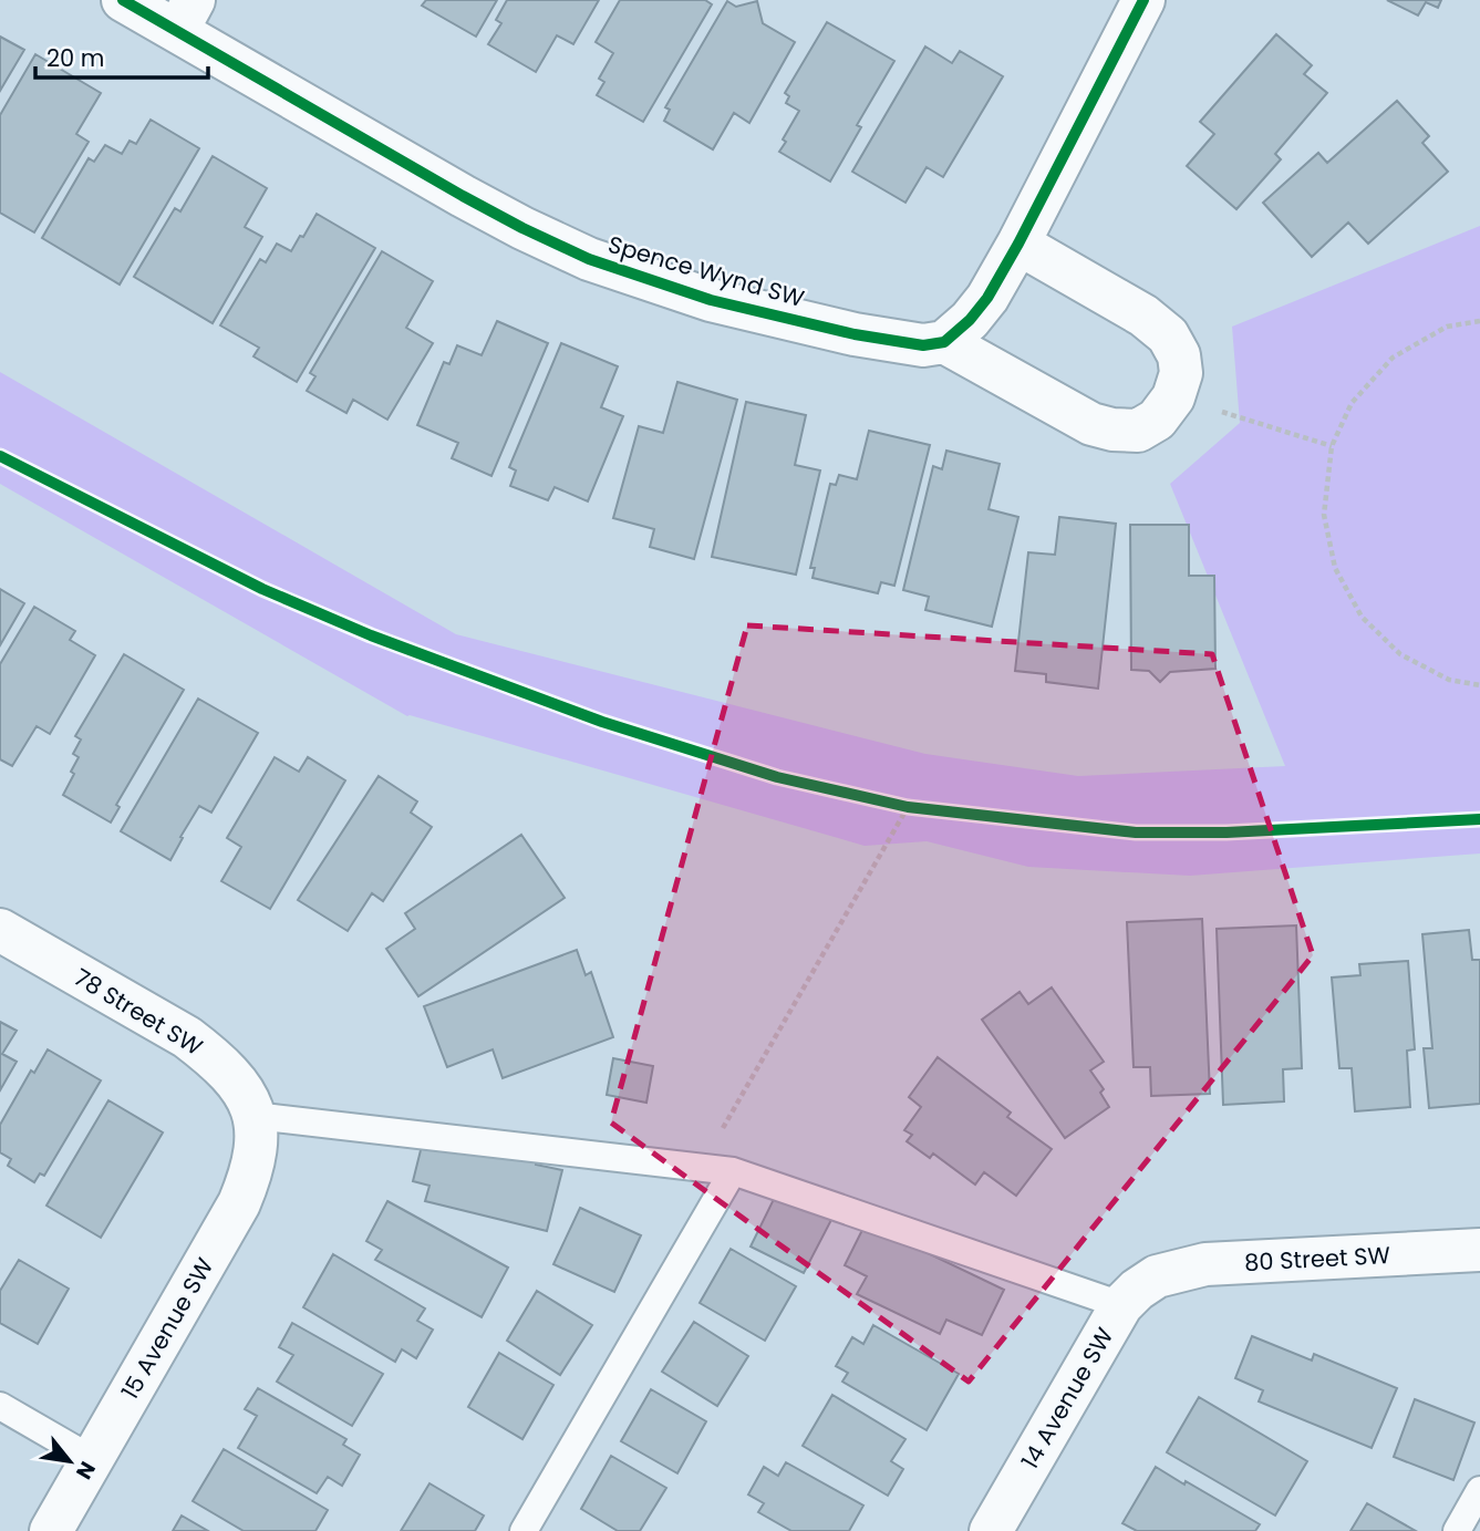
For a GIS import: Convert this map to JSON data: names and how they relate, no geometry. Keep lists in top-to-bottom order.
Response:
{
  "streets": {
    "street": [
      "Spence Wynd SW",
      "78 Street SW",
      "80 Street SW",
      "15 Avenue SW",
      "14 Avenue SW"
    ]
  },
  "crossings": [
    ["78 Street SW", "15 Avenue SW"],
    ["80 Street SW", "14 Avenue SW"]
  ],
  "scale_bar": "20 m",
  "north": "bottom right"
}
